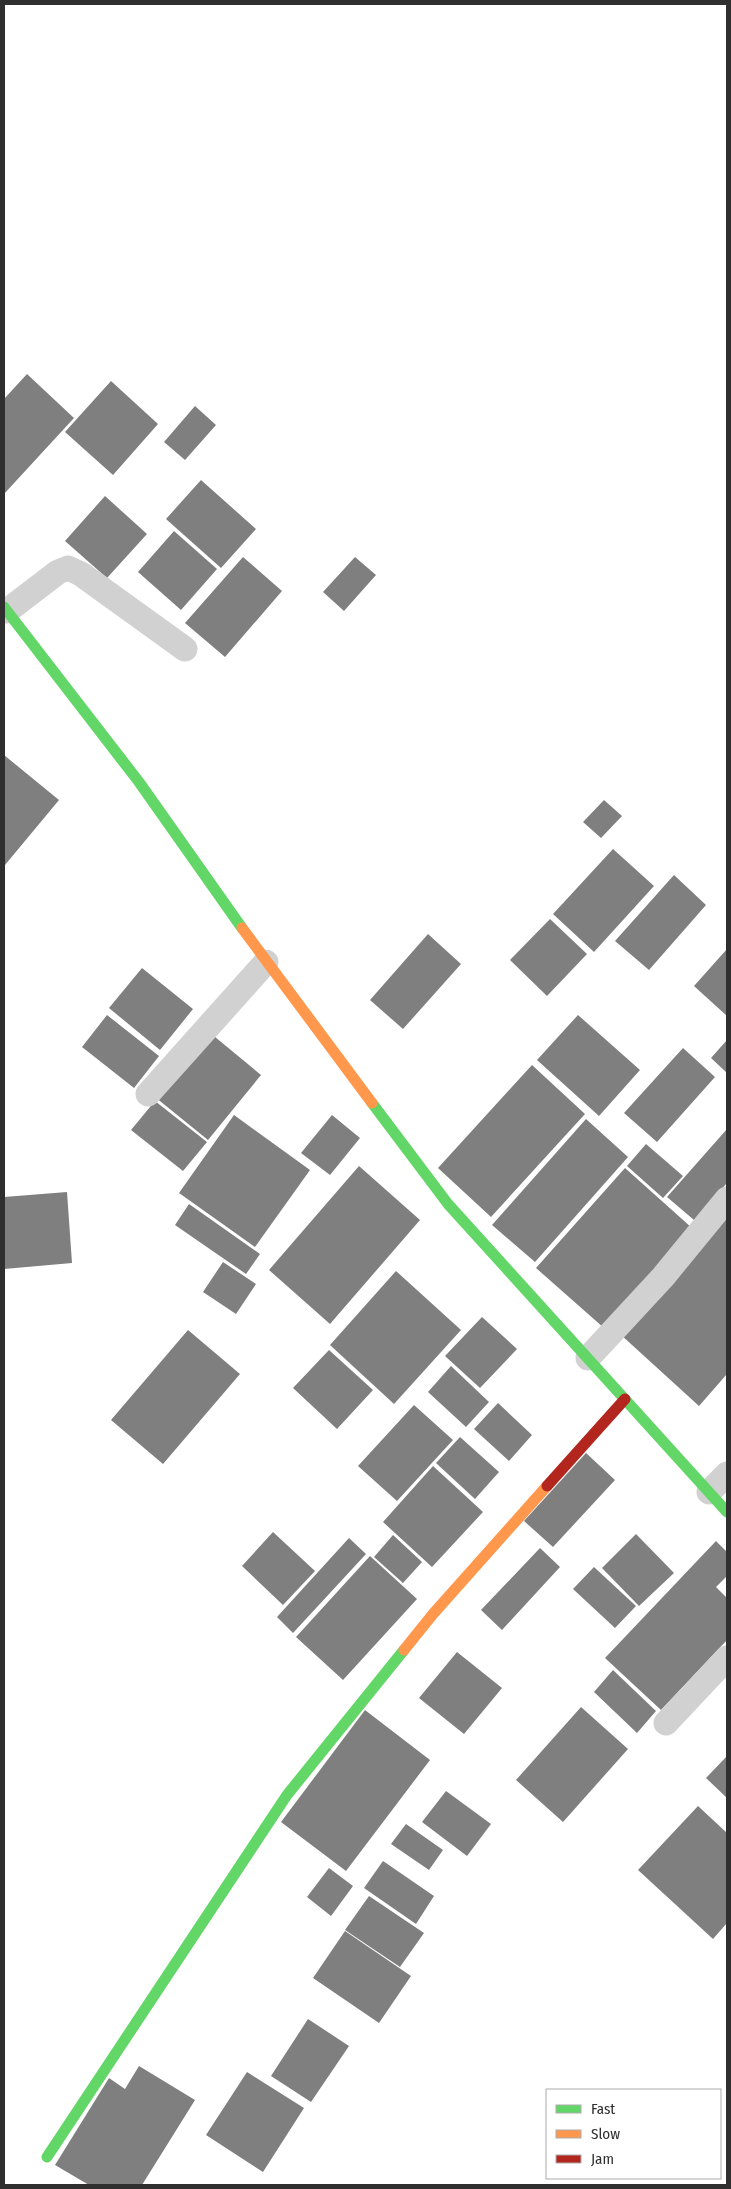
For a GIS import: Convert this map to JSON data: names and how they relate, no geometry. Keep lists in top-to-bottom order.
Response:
{
  "legend": ["Fast", "Slow", "Jam"]
}
